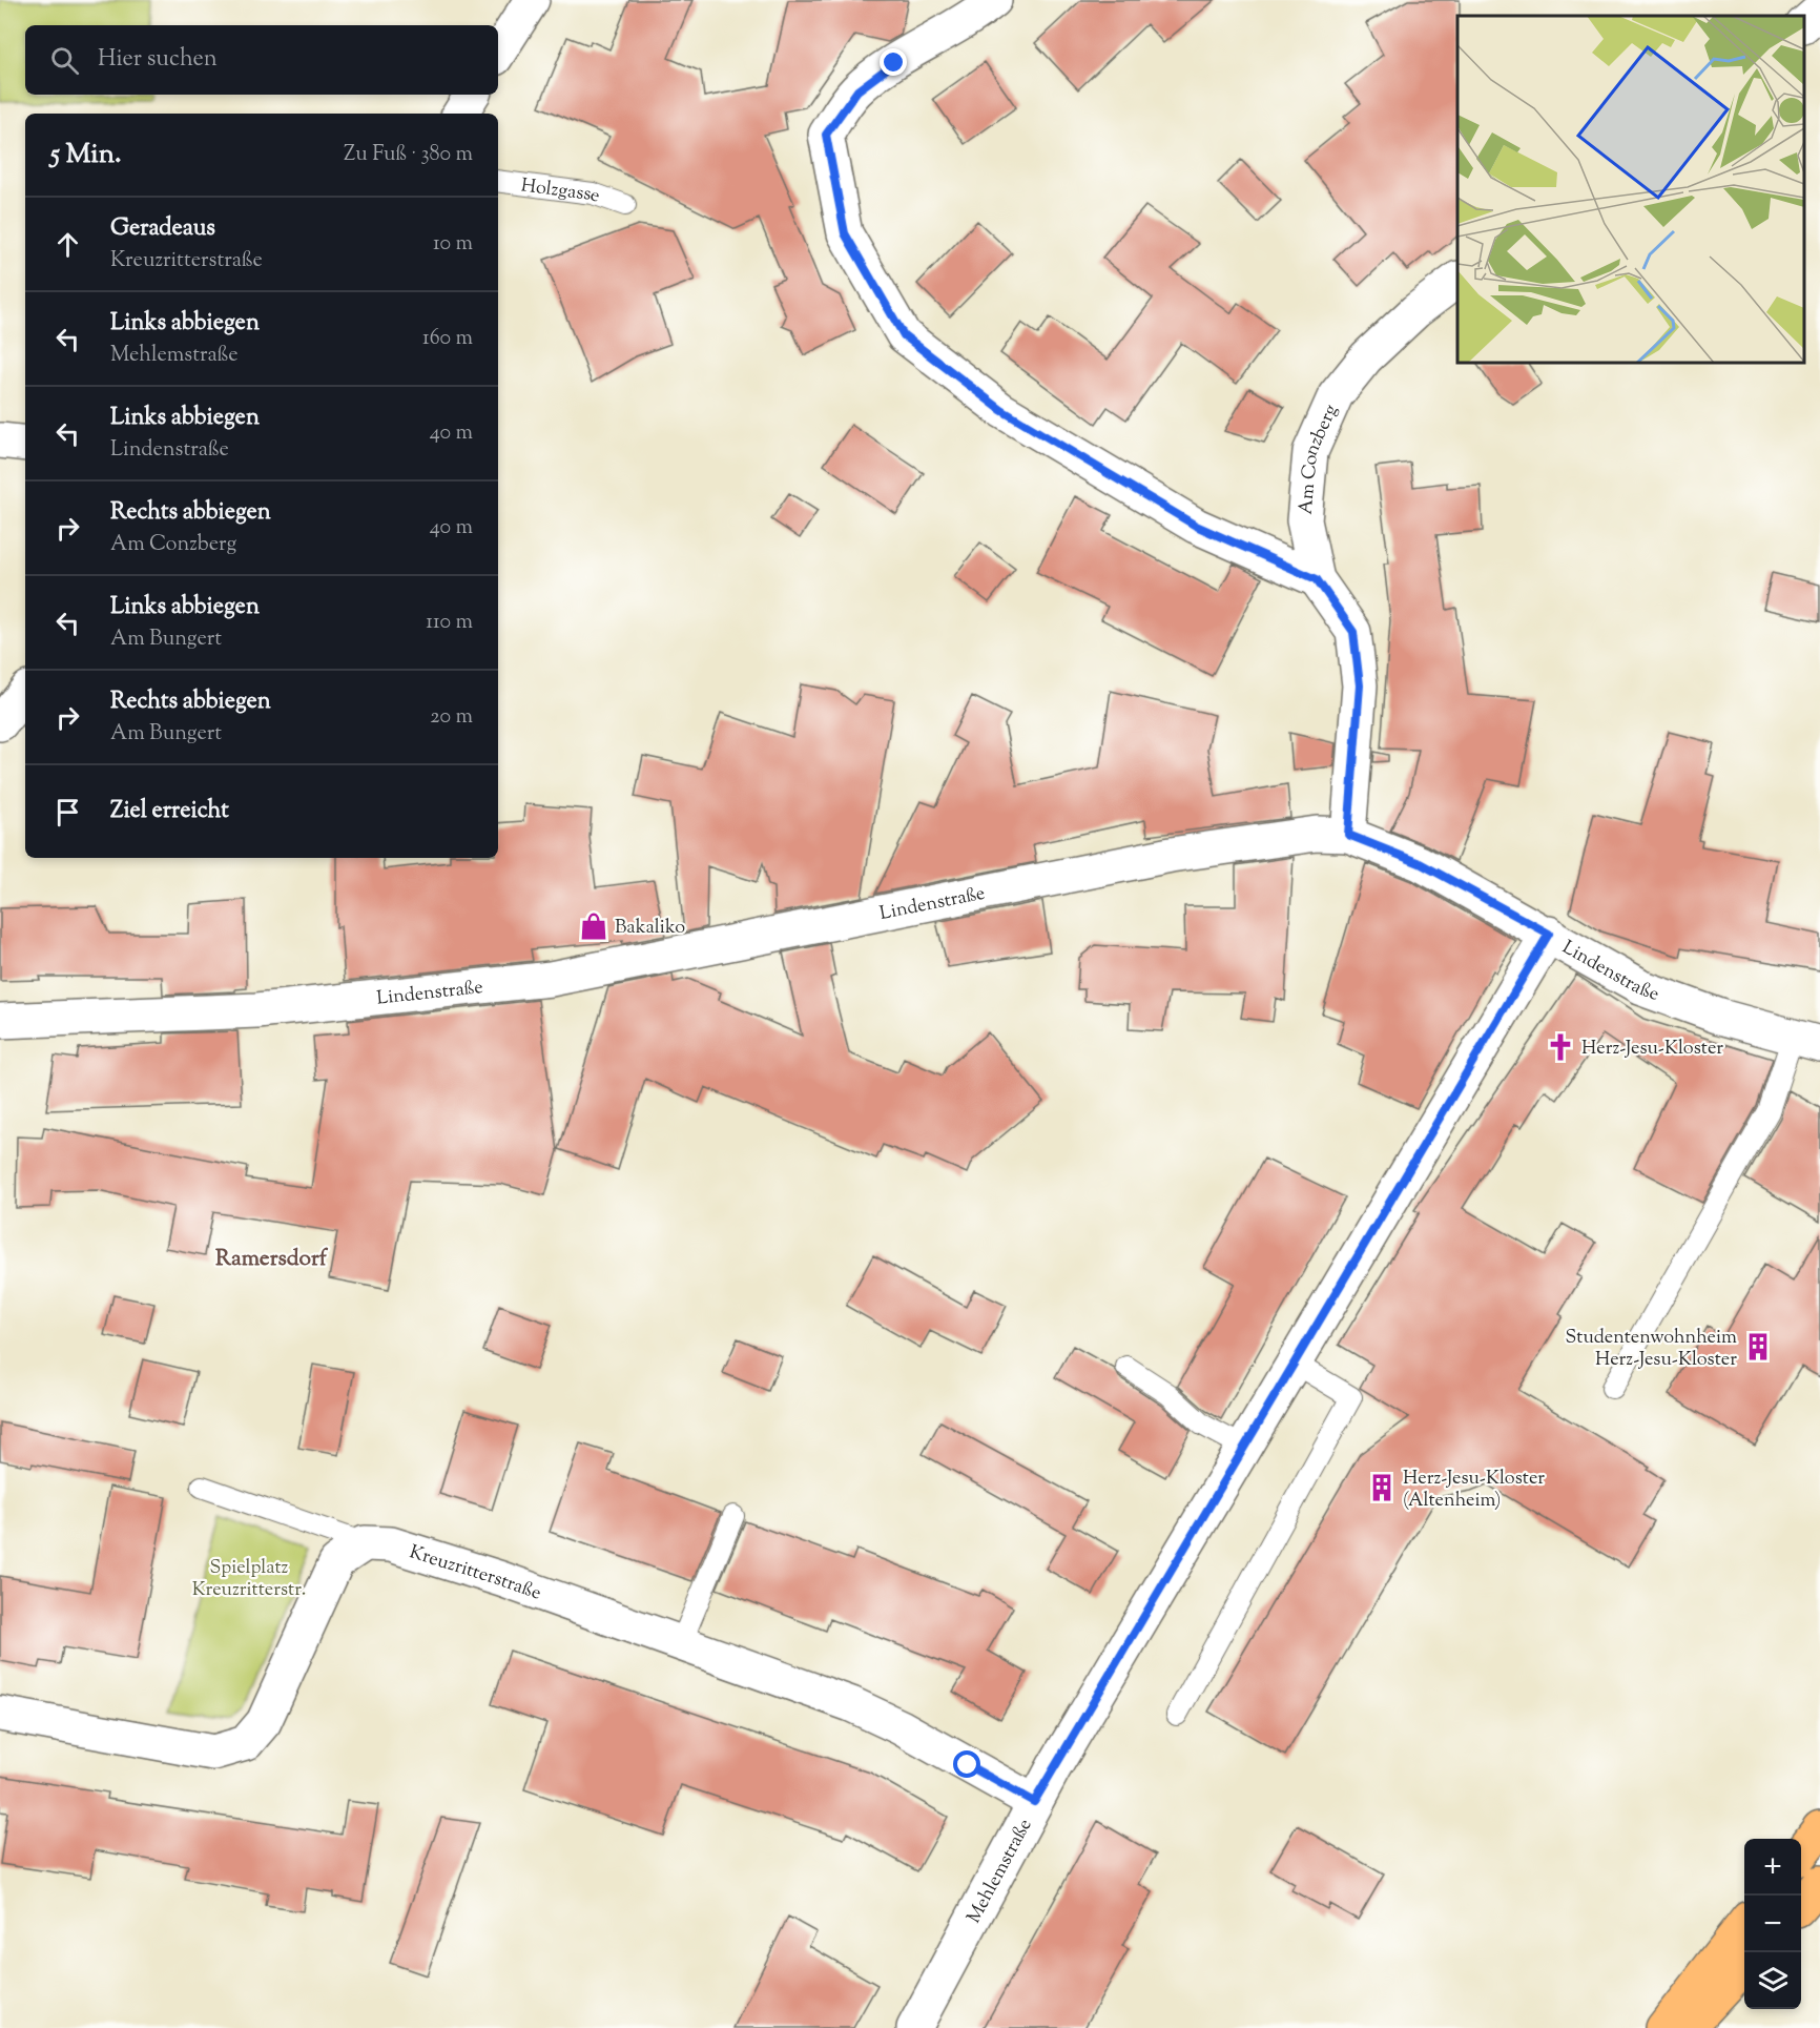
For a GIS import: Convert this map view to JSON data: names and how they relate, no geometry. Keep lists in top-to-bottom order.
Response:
{
  "streets": {
    "street": [
      "Am Conzberg",
      "Lindenstraße",
      "Kreuzritterstraße",
      "Mehlemstraße"
    ],
    "lane": ["Holzgasse"]
  },
  "crossings": [
    ["Am Conzberg", "Lindenstraße"],
    ["Lindenstraße", "Mehlemstraße"],
    ["Kreuzritterstraße", "Mehlemstraße"]
  ],
  "districts": ["Ramersdorf"],
  "parks": ["Spielplatz Kreuzritterstr."],
  "places": {
    "shop": ["Bakaliko"],
    "church": ["Herz-Jesu-Kloster"],
    "building": ["Studentenwohnheim Herz-Jesu-Kloster", "Herz-Jesu-Kloster (Altenheim)"]
  },
  "page": {
    "search": "Hier suchen",
    "heading": ["5 Min.", "Zu Fuß · 380 m"],
    "list": [
      ["Geradeaus", "Kreuzritterstraße", "10 m"],
      ["Links abbiegen", "Mehlemstraße", "160 m"],
      ["Links abbiegen", "Lindenstraße", "40 m"],
      ["Rechts abbiegen", "Am Conzberg", "40 m"],
      ["Links abbiegen", "Am Bungert", "110 m"],
      ["Rechts abbiegen", "Am Bungert", "20 m"],
      "Ziel erreicht"
    ],
    "map_buttons": ["+", "−"]
  }
}
